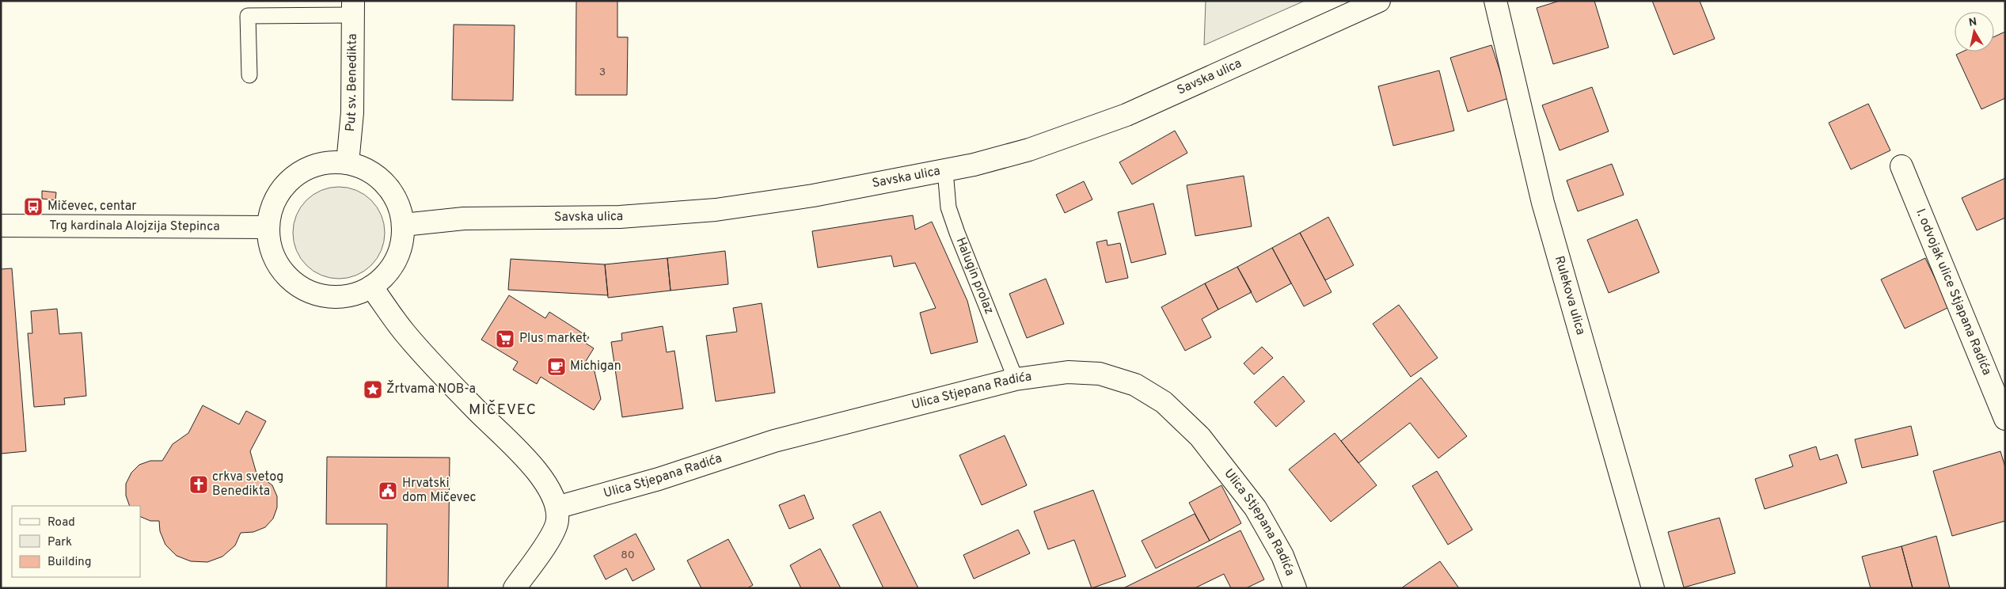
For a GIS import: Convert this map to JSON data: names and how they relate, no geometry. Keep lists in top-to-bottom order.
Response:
{
  "streets": {
    "street": [
      "Savska ulica",
      "Put sv. Benedikta",
      "Trg kardinala Alojzija Stepinca",
      "I. odvojak ulice Stjapana Radića",
      "Rulekova ulica",
      "Ulica Stjepana Radića"
    ],
    "lane": ["Halugin prolaz"]
  },
  "crossings": [
    ["Savska ulica", "Put sv. Benedikta"],
    ["Savska ulica", "Trg kardinala Alojzija Stepinca"],
    ["Savska ulica", "Halugin prolaz"],
    ["Put sv. Benedikta", "Trg kardinala Alojzija Stepinca"],
    ["Halugin prolaz", "Ulica Stjepana Radića"]
  ],
  "districts": ["MIČEVEC"],
  "places": {
    "bus stop": ["Mičevec, centar"],
    "supermarket": ["Plus market"],
    "cafe": ["Michigan"],
    "place": ["Žrtvama NOB-a"],
    "church": ["crkva svetog Benedikta"],
    "public building": ["Hrvatski dom Mičevec"]
  },
  "house_numbers": ["3", "80"],
  "legend": ["Road", "Park", "Building"],
  "north": "top"
}
